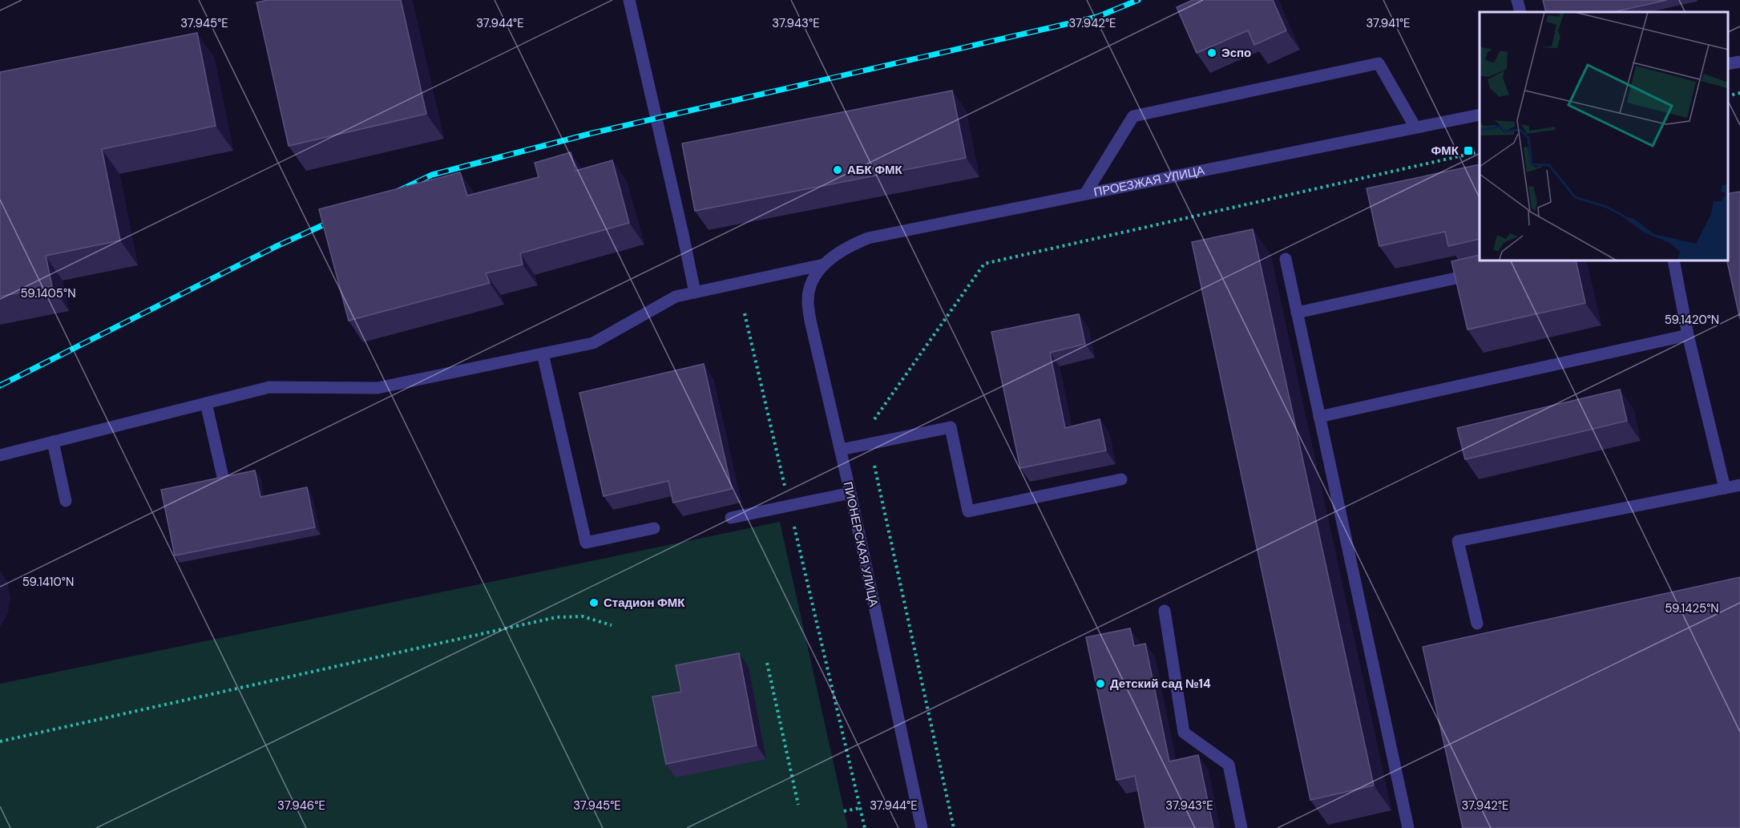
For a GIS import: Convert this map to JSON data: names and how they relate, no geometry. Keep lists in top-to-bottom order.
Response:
{
  "streets": {
    "street": ["ПРОЕЗЖАЯ УЛИЦА", "ПИОНЕРСКАЯ УЛИЦА"]
  },
  "crossings": [
    ["ПРОЕЗЖАЯ УЛИЦА", "ПИОНЕРСКАЯ УЛИЦА"]
  ],
  "places": {
    "other": [
      "Эспо",
      "АБК ФМК",
      "Стадион ФМК",
      "Детский сад №14"
    ],
    "transit": ["ФМК"]
  },
  "coordinates": [
    "37.945°E",
    "37.944°E",
    "37.943°E",
    "37.942°E",
    "37.941°E",
    "59.1405°N",
    "59.1420°N",
    "59.1410°N",
    "59.1425°N",
    "37.946°E"
  ]
}
